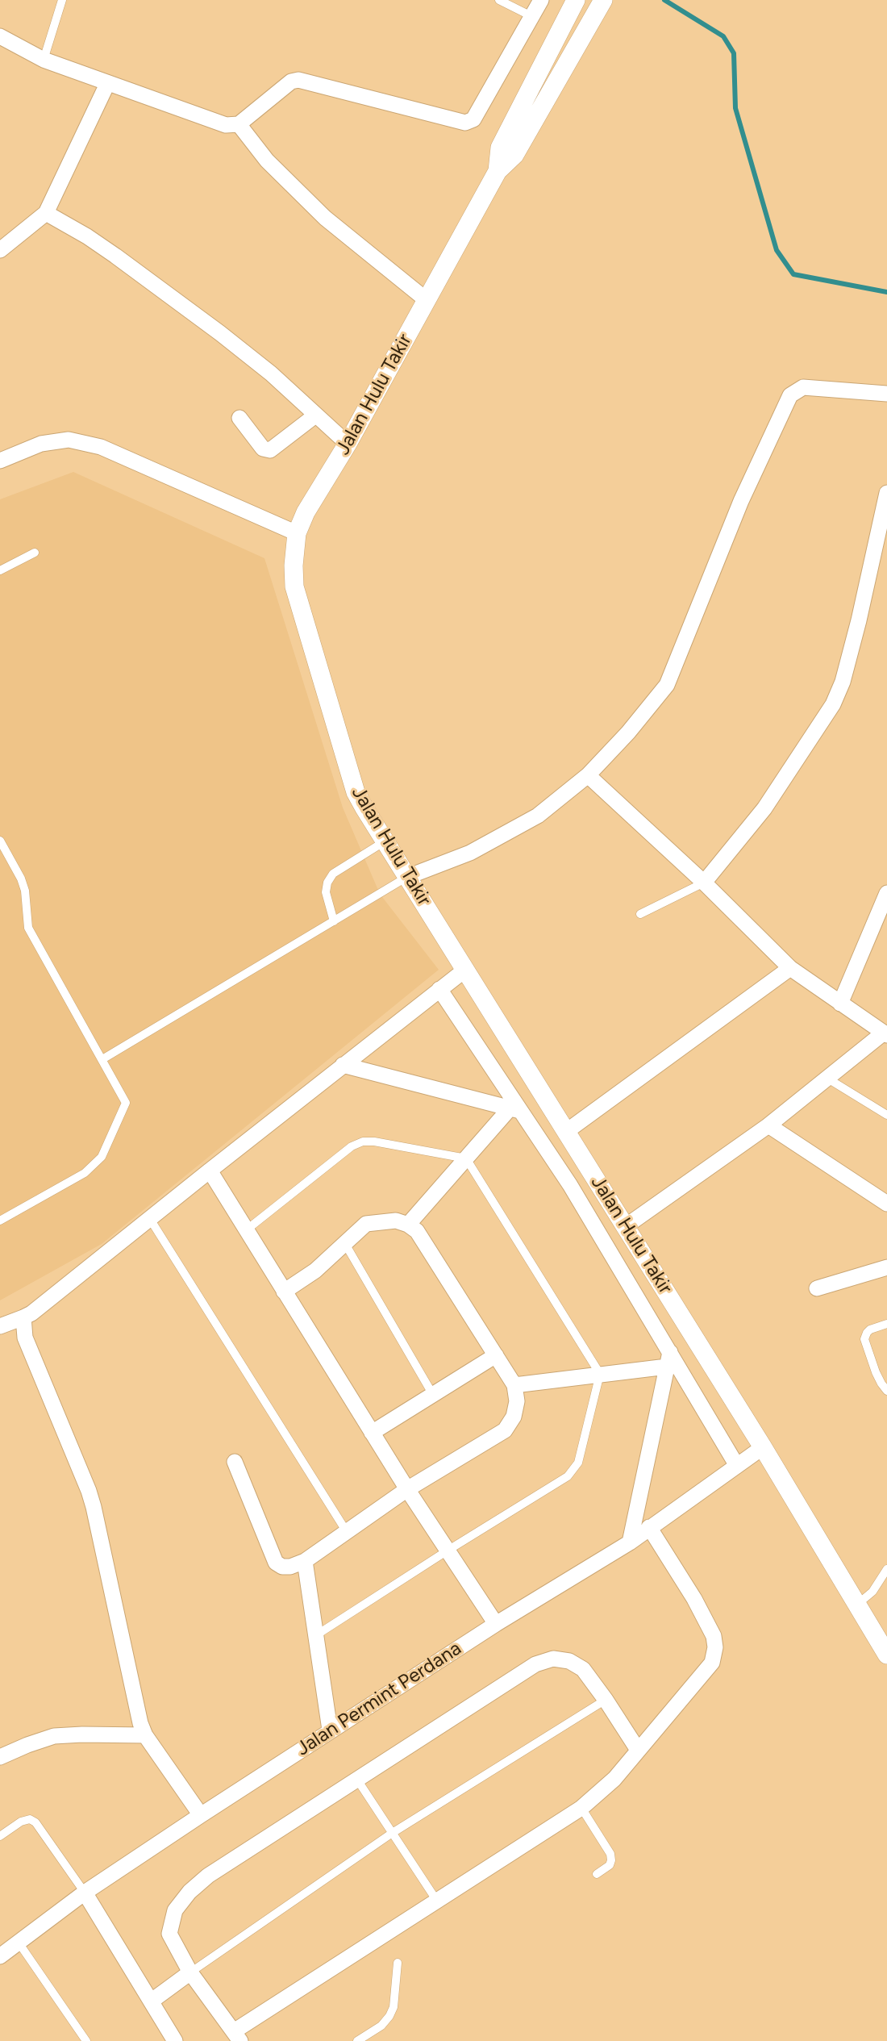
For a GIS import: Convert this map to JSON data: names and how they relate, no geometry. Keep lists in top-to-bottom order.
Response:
{
  "streets": {
    "street": ["Jalan Hulu Takir", "Jalan Permint Perdana"]
  },
  "crossings": [
    ["Jalan Hulu Takir", "Jalan Permint Perdana"]
  ]
}
